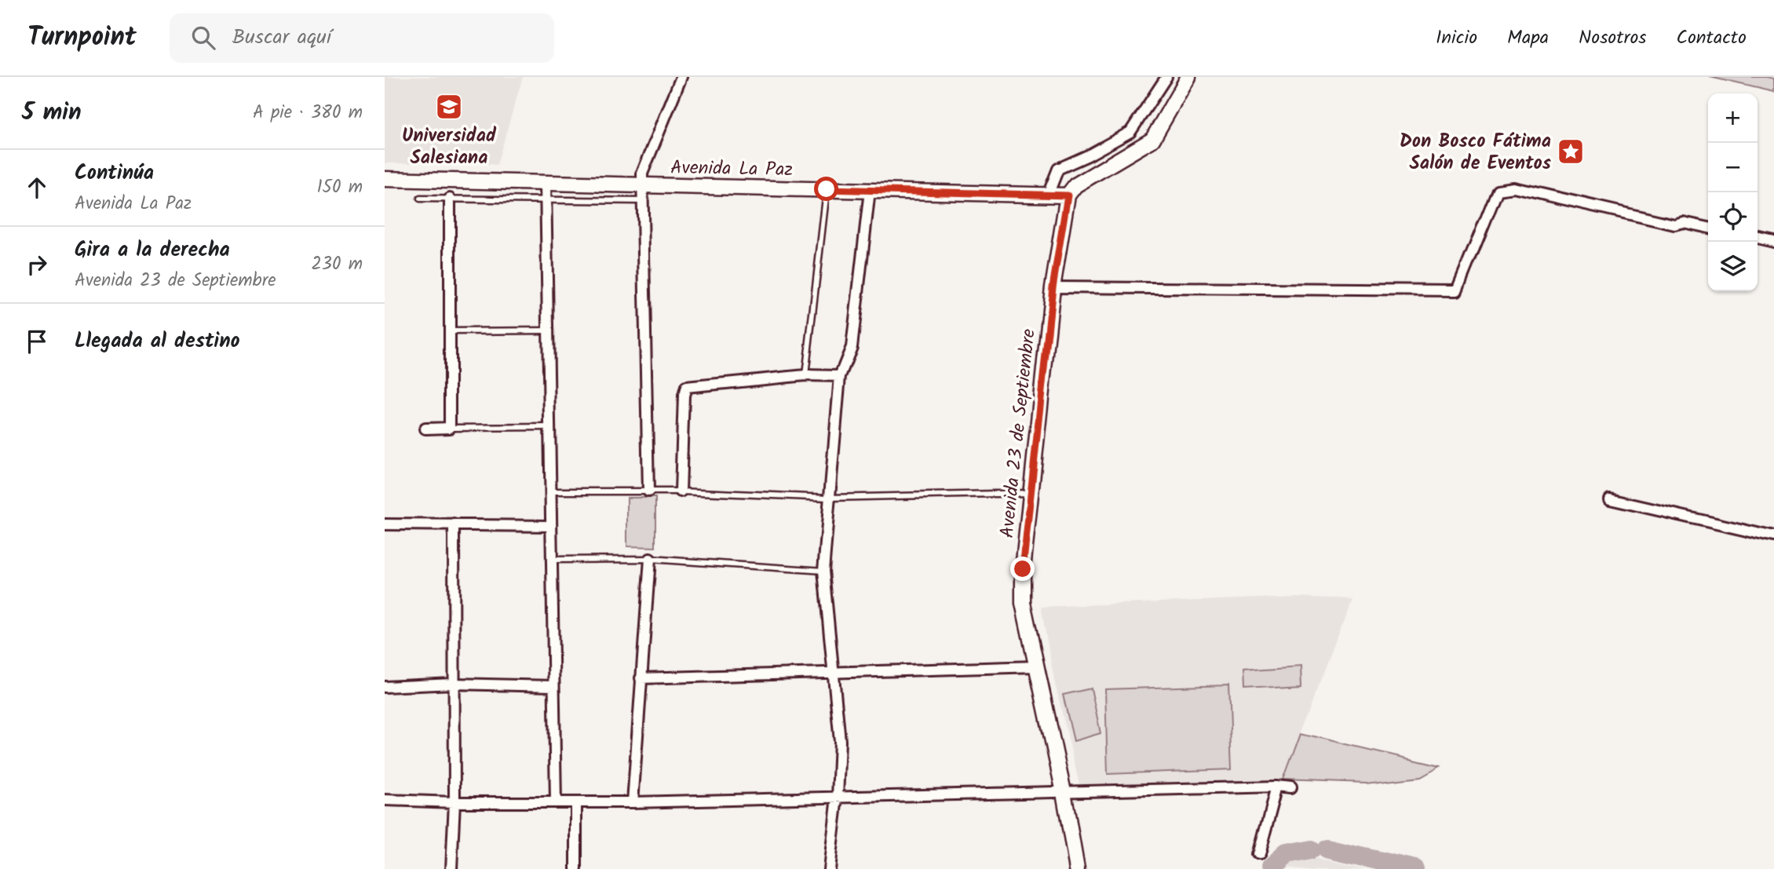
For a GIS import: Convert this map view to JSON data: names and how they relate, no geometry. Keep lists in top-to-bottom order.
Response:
{
  "streets": {
    "main road": ["Avenida La Paz", "Avenida 23 de Septiembre"]
  },
  "crossings": [
    ["Avenida La Paz", "Avenida 23 de Septiembre"]
  ],
  "places": {
    "school or university": ["Universidad Salesiana"],
    "place": ["Don Bosco Fátima Salón de Eventos"]
  },
  "page": {
    "header": "Turnpoint",
    "search": "Buscar aquí",
    "nav": [
      "Inicio",
      "Mapa",
      "Nosotros",
      "Contacto"
    ],
    "heading": ["5 min", "A pie · 380 m"],
    "map_buttons": ["+", "−"],
    "list": [
      ["Continúa", "Avenida La Paz", "150 m"],
      ["Gira a la derecha", "Avenida 23 de Septiembre", "230 m"],
      "Llegada al destino"
    ]
  }
}
